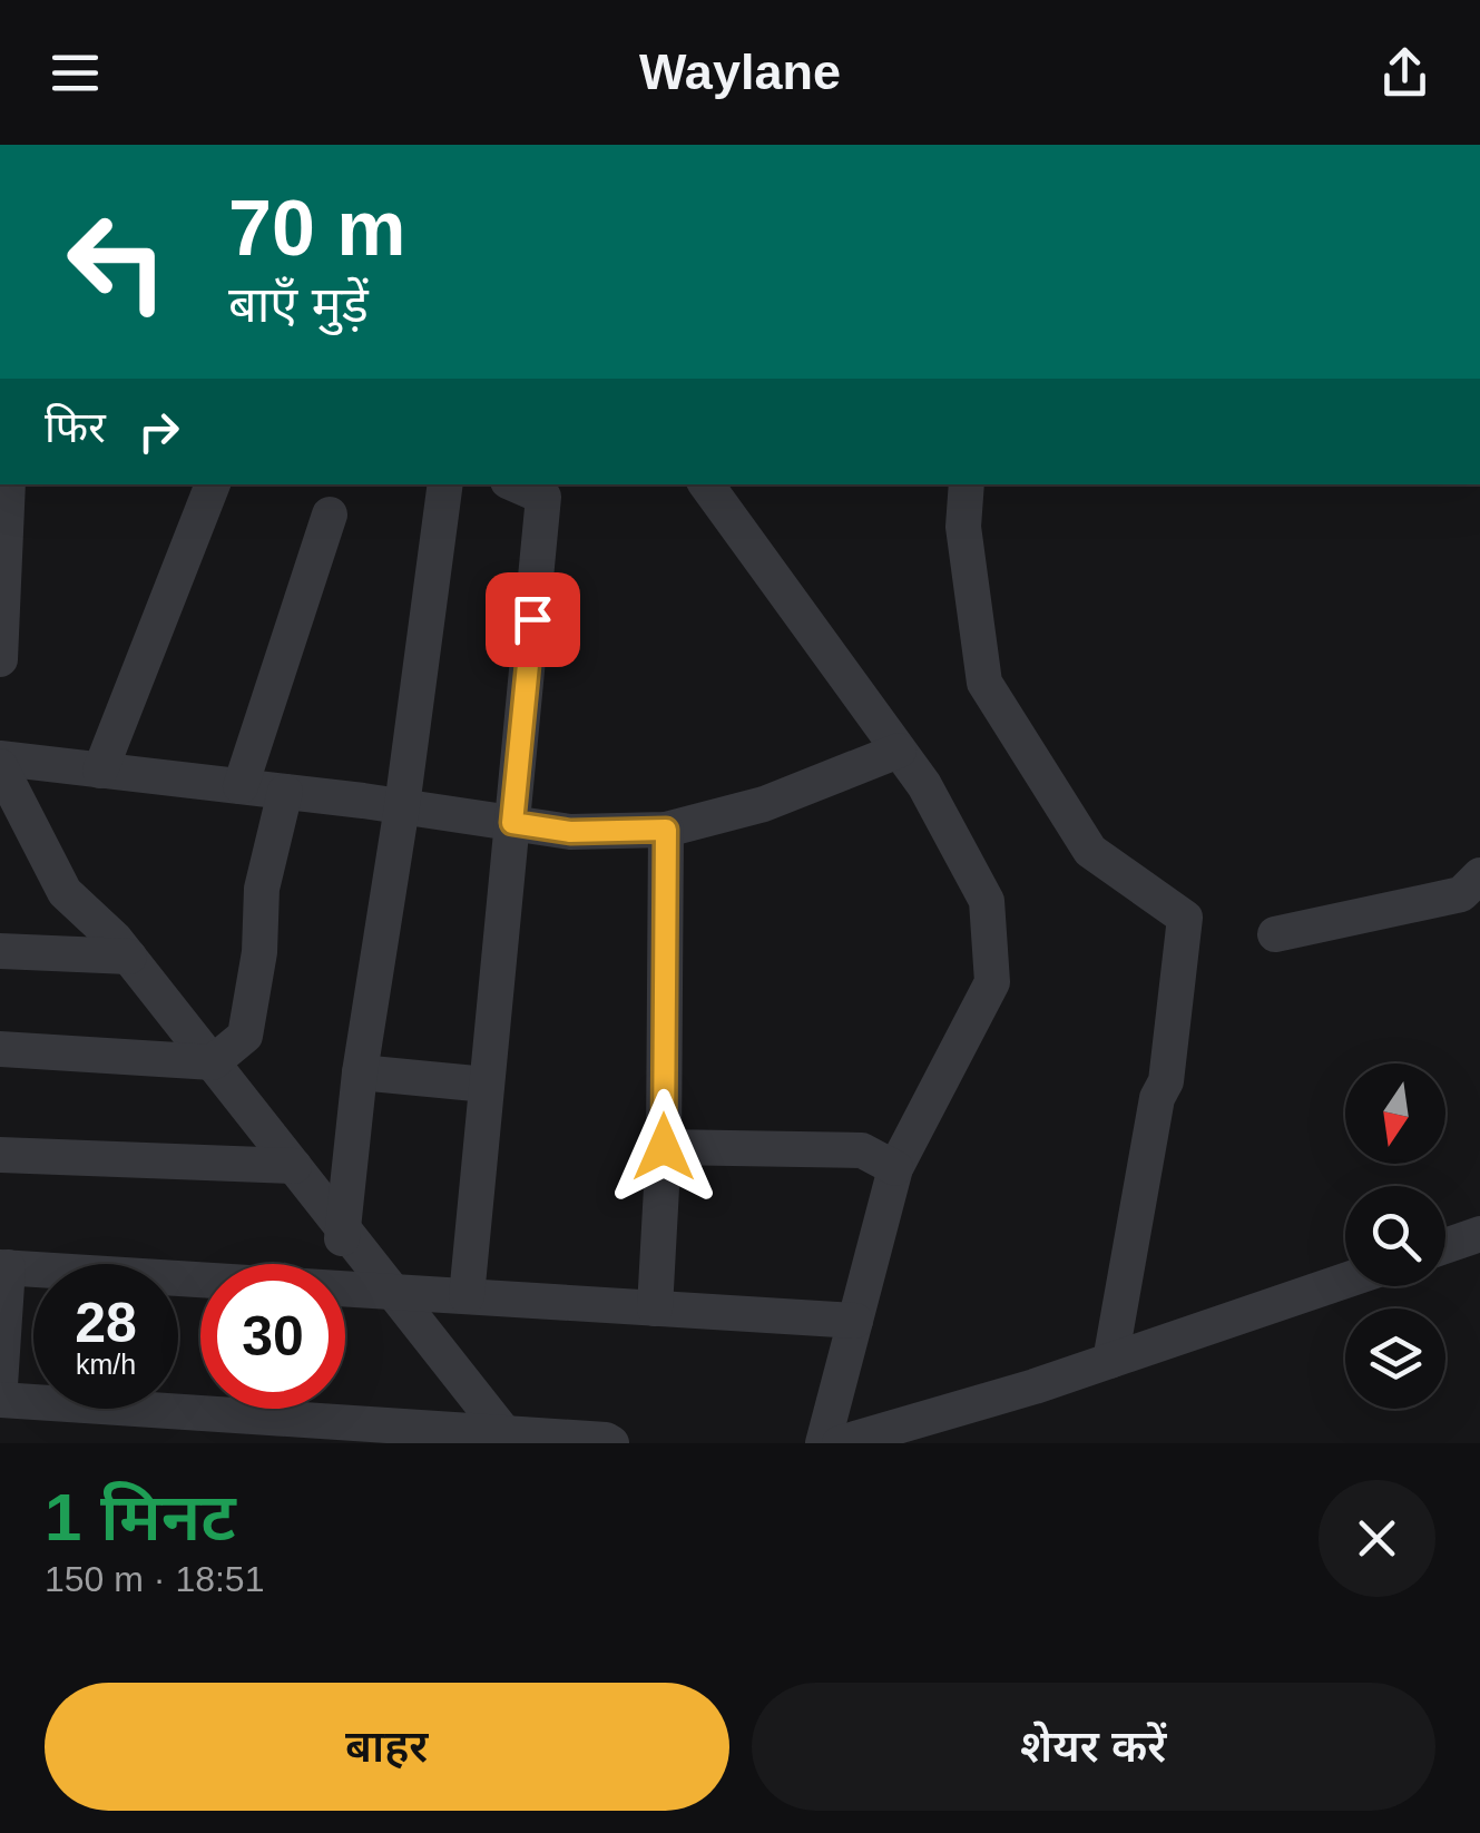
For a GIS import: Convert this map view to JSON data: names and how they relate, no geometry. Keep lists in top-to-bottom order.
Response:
{
  "north": "bottom",
  "page": {
    "header": "Waylane",
    "turn": ["70 m", "बाएँ मुड़ें"],
    "then": "फिर",
    "speed": "28 km/h",
    "limit": "30",
    "heading": ["1 मिनट", "150 m · 18:51"],
    "buttons": ["बाहर", "शेयर करें"]
  }
}
